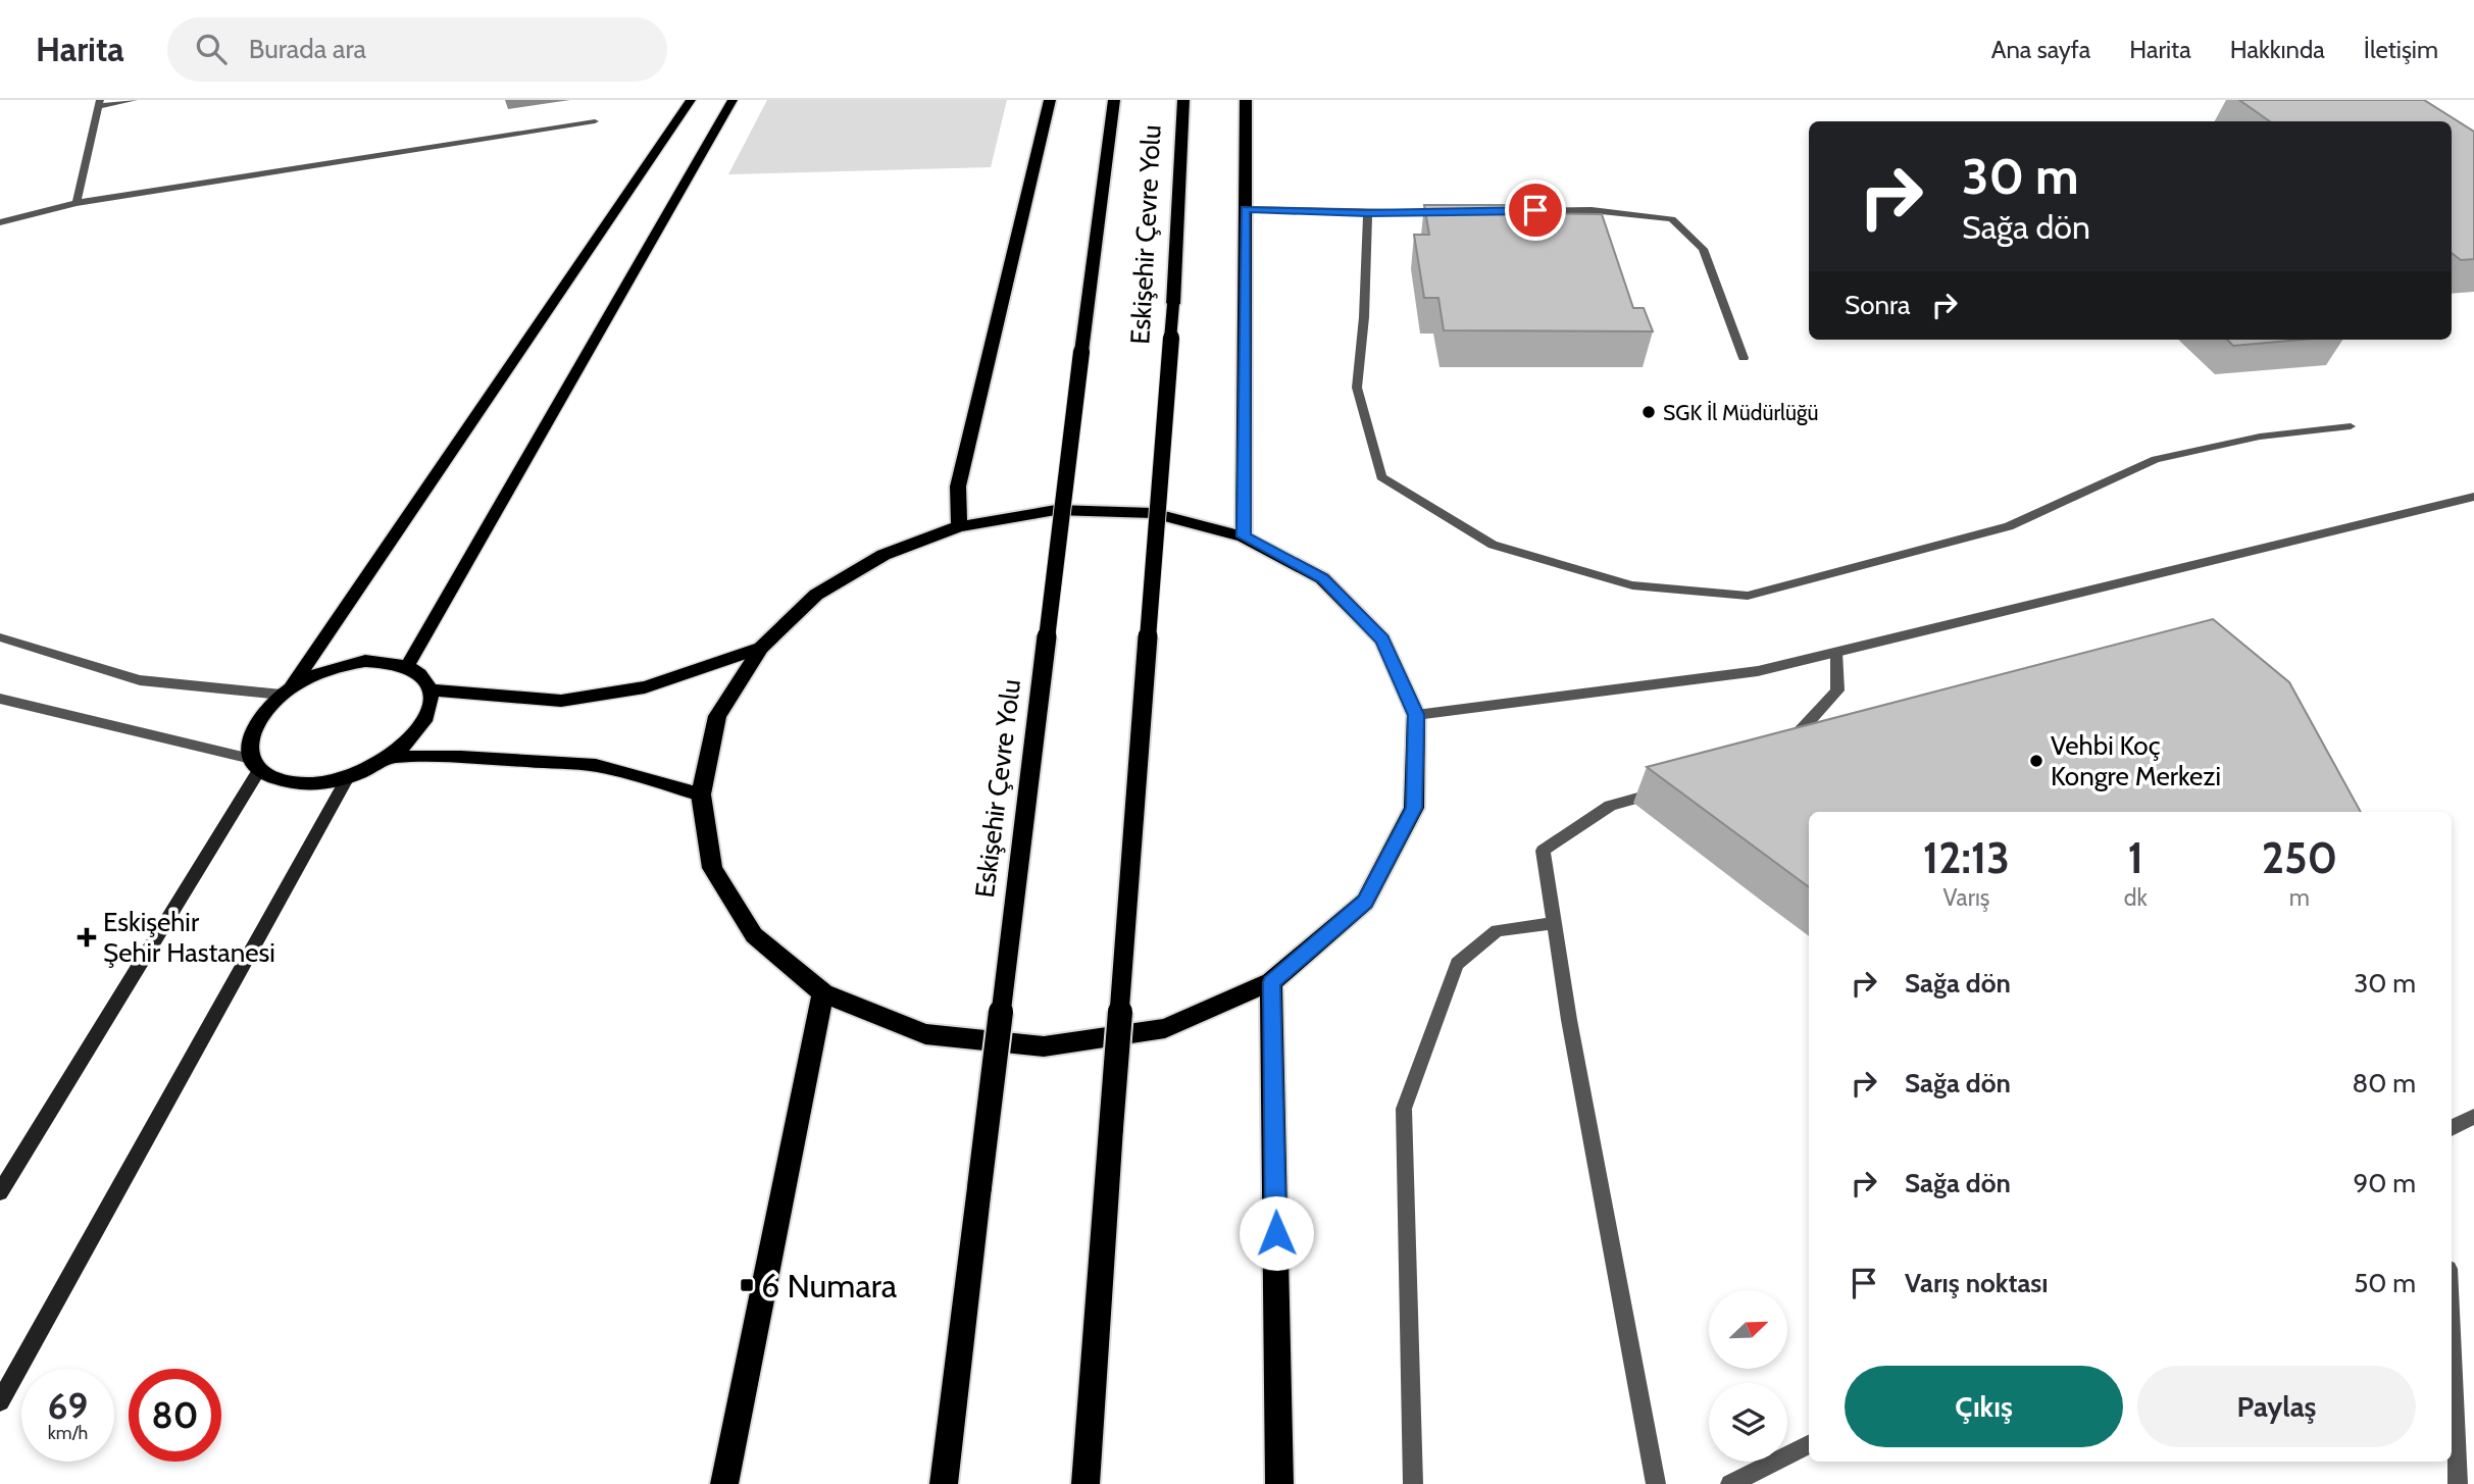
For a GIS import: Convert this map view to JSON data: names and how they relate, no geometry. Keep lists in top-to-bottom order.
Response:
{
  "streets": {
    "highway": ["Eskişehir Çevre Yolu"]
  },
  "places": {
    "other": ["SGK İl Müdürlüğü", "Vehbi Koç Kongre Merkezi"],
    "health": ["Eskişehir Şehir Hastanesi"],
    "transit": ["6 Numara"]
  },
  "north": "top right",
  "page": {
    "header": "Harita",
    "search": "Burada ara",
    "nav": [
      "Ana sayfa",
      "Harita",
      "Hakkında",
      "İletişim"
    ],
    "turn": ["30 m", "Sağa dön"],
    "then": "Sonra",
    "eta": [
      "12:13",
      "Varış",
      "1",
      "dk",
      "250",
      "m"
    ],
    "list": [
      {
        "name": "Sağa dön",
        "value": "30 m"
      },
      {
        "name": "Sağa dön",
        "value": "80 m"
      },
      {
        "name": "Sağa dön",
        "value": "90 m"
      },
      {
        "name": "Varış noktası",
        "value": "50 m"
      }
    ],
    "buttons": ["Çıkış", "Paylaş"],
    "speed": "69 km/h",
    "limit": "80"
  }
}
